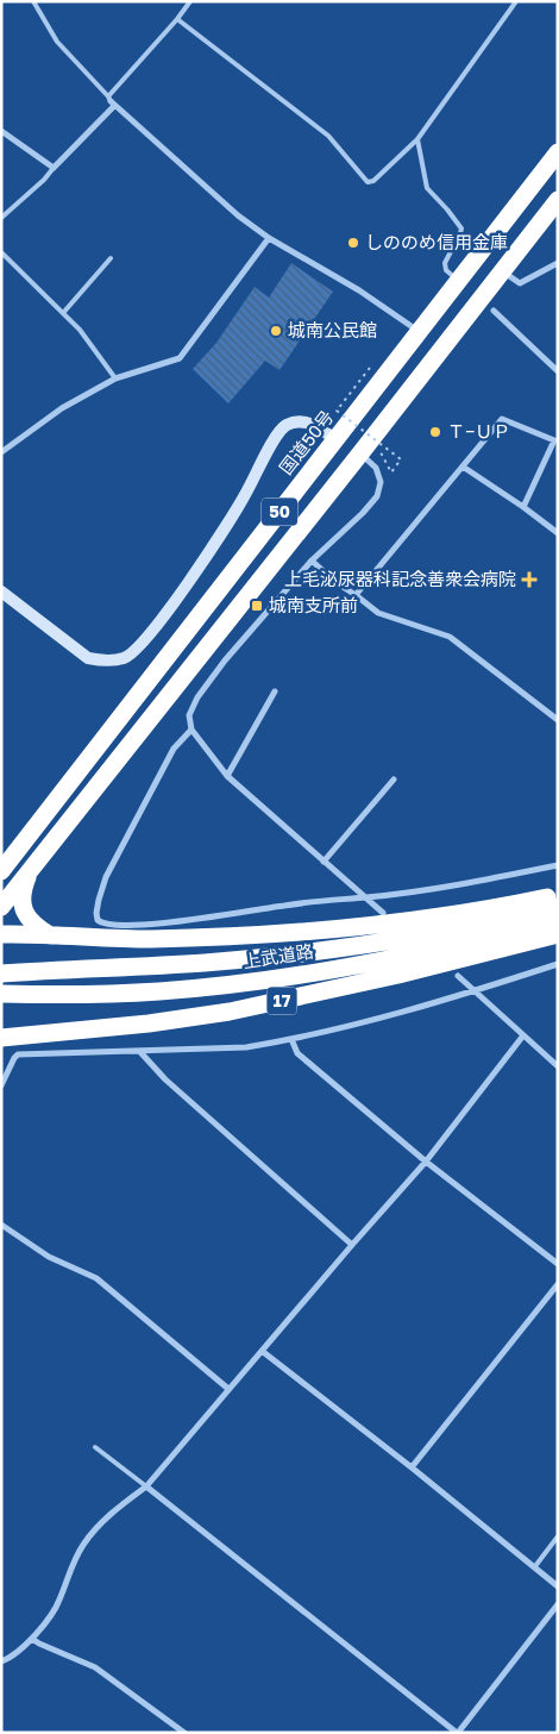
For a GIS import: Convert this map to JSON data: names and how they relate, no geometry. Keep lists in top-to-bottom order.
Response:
{
  "streets": {
    "highway": [
      "国道50号",
      "50",
      "上武道路",
      "17"
    ]
  },
  "places": {
    "other": ["しののめ信用金庫", "城南公民館", "Ｔ−ＵＰ"],
    "health": ["上毛泌尿器科記念善衆会病院"],
    "transit": ["城南支所前"]
  }
}
